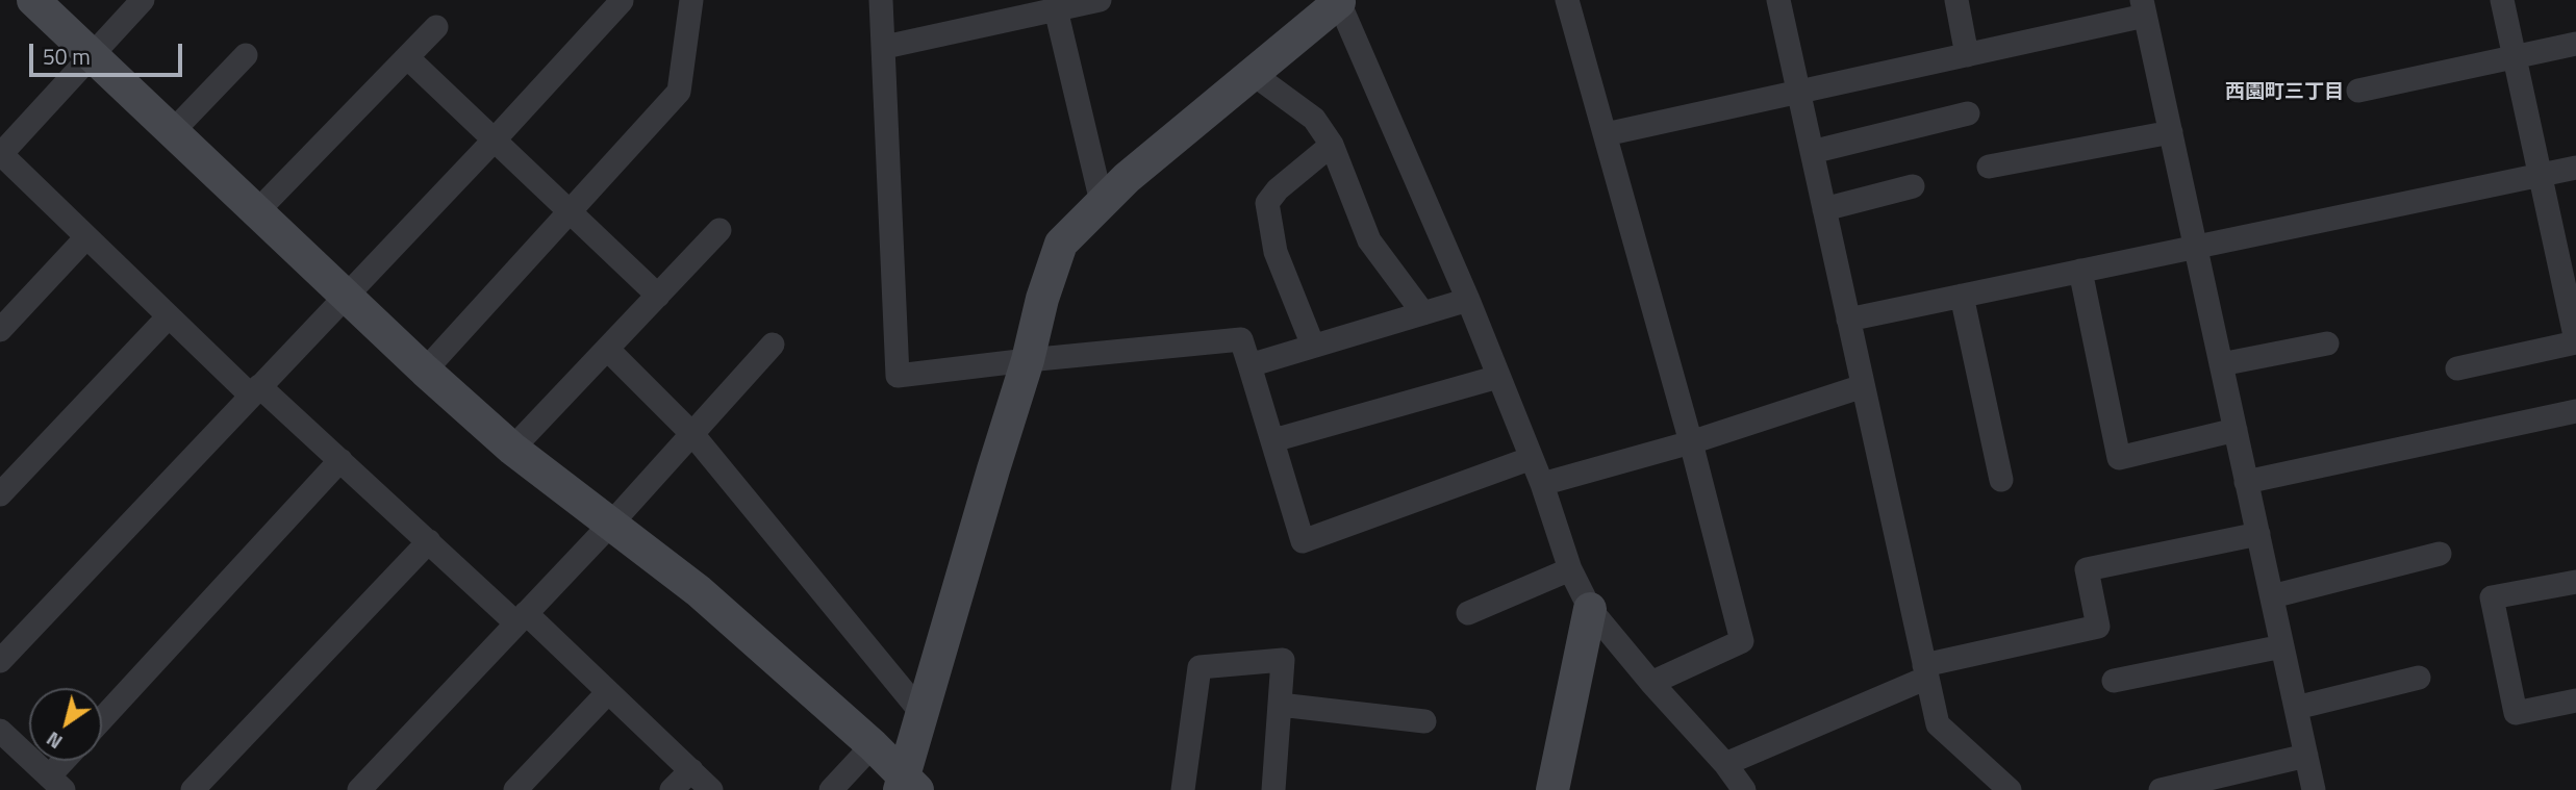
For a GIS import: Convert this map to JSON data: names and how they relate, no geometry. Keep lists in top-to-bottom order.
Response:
{
  "districts": ["西園町三丁目"],
  "scale_bar": "50 m",
  "north": "bottom left"
}
